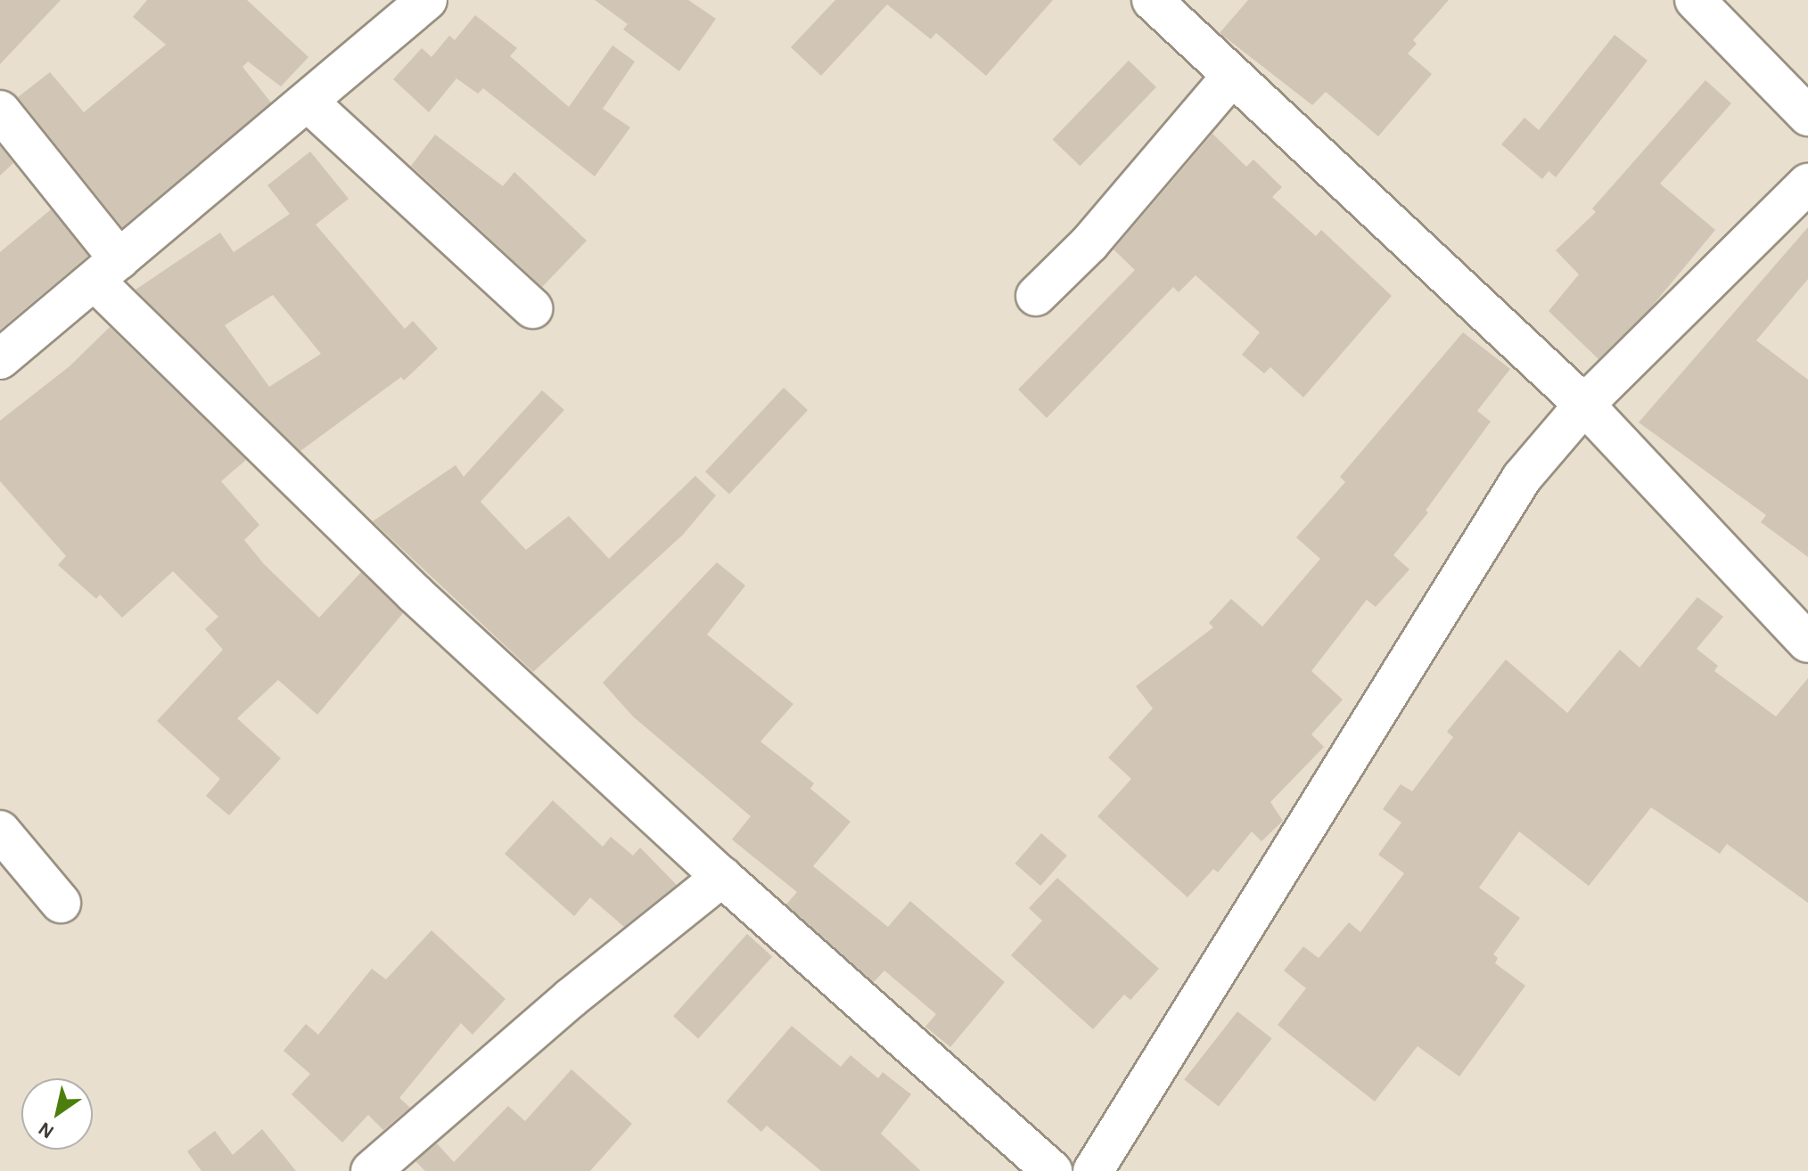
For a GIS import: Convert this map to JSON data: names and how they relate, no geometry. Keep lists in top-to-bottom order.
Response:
{
  "north": "bottom left"
}
